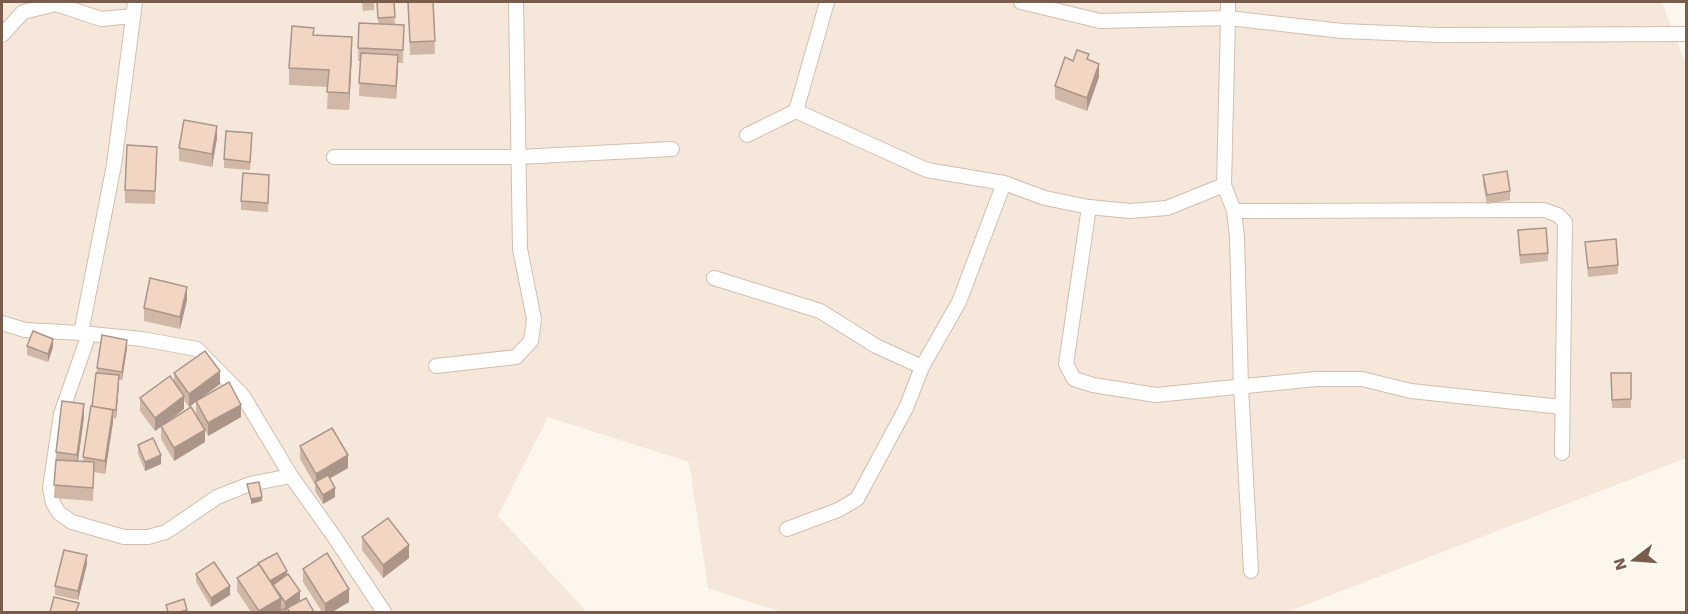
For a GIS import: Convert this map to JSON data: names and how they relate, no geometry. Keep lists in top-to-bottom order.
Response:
{
  "north": "left"
}
